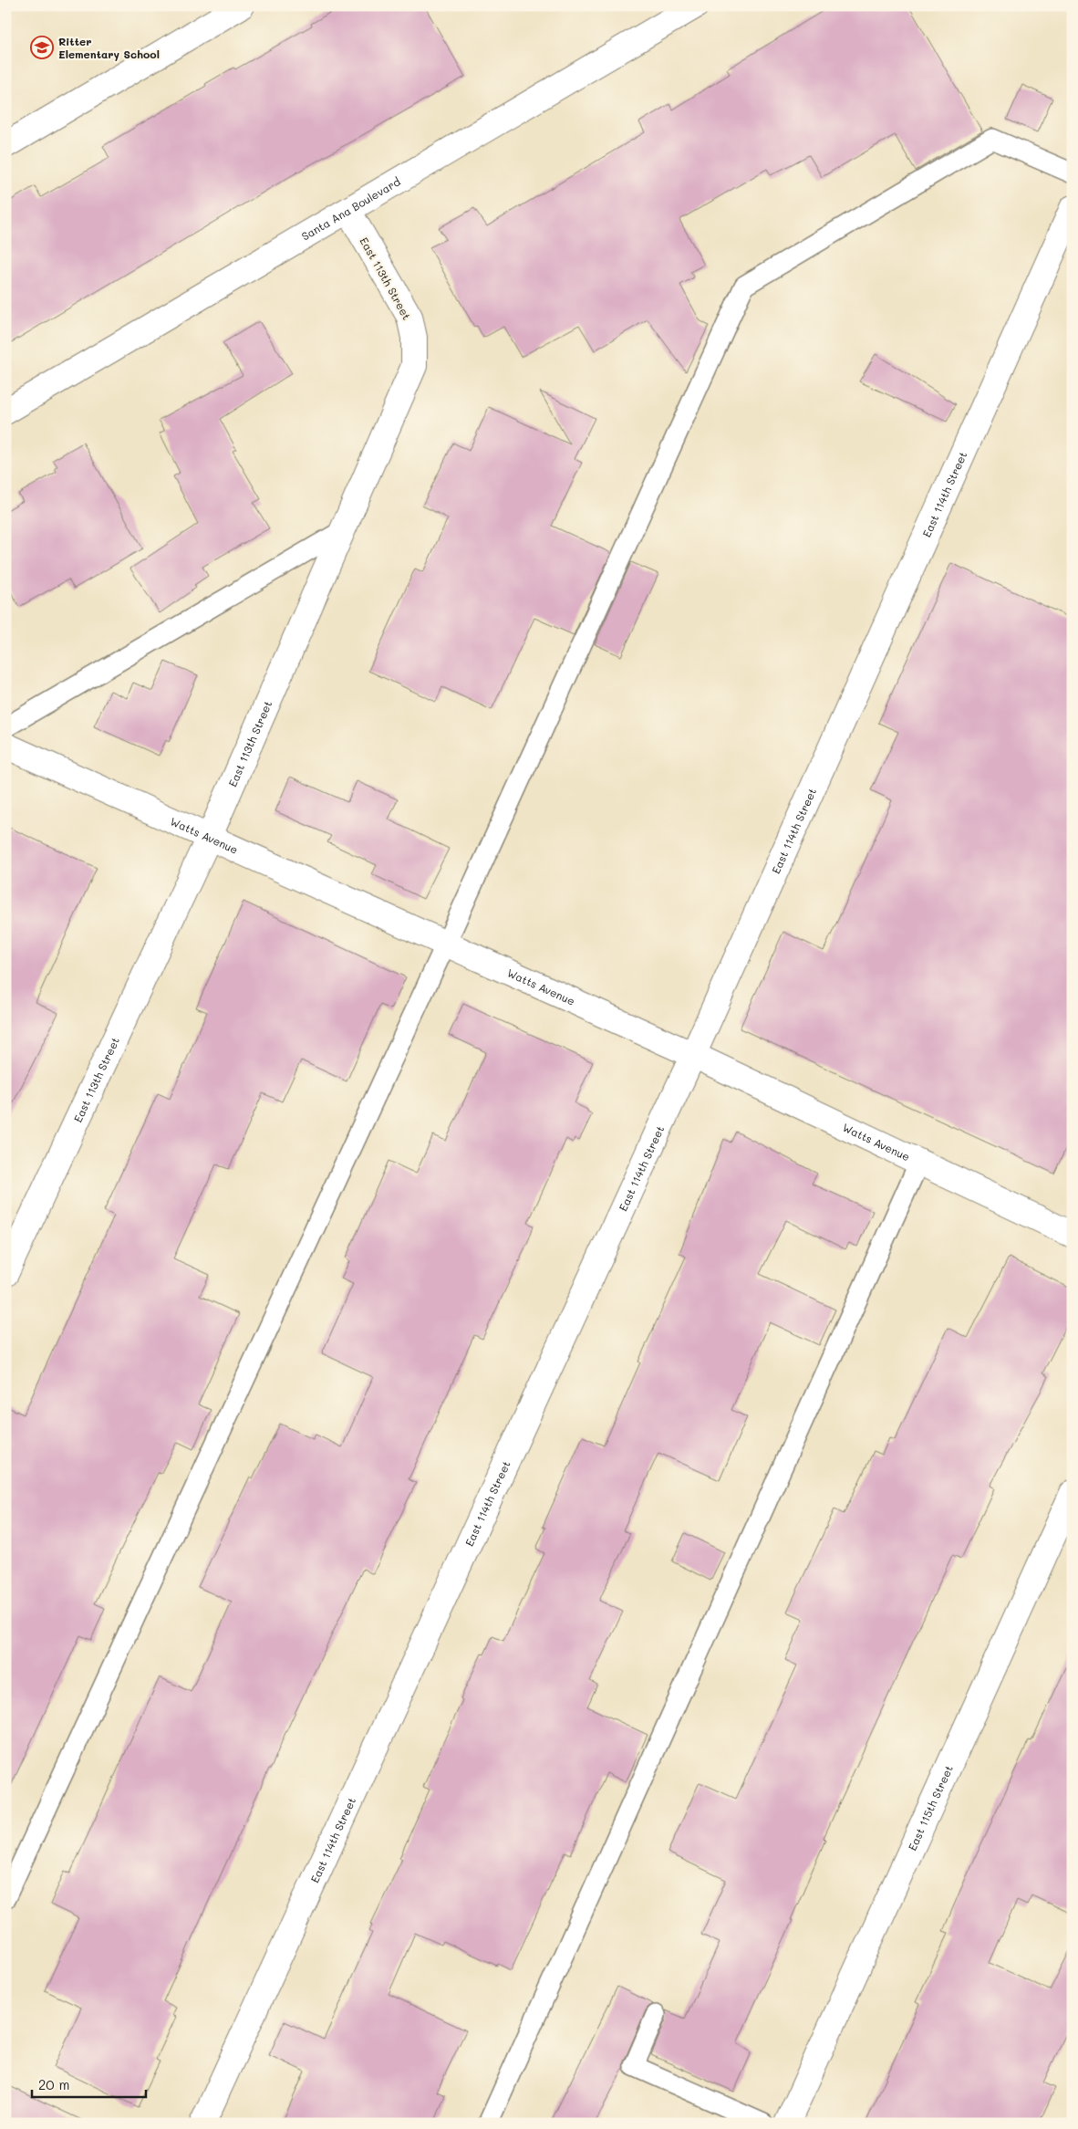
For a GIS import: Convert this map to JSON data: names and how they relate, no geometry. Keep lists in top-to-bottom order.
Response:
{
  "streets": {
    "street": [
      "Santa Ana Boulevard",
      "East 113th Street",
      "East 114th Street",
      "Watts Avenue",
      "East 115th Street"
    ]
  },
  "crossings": [
    ["Santa Ana Boulevard", "East 113th Street"],
    ["East 113th Street", "Watts Avenue"],
    ["East 114th Street", "Watts Avenue"]
  ],
  "places": {
    "school or university": ["Ritter Elementary School"]
  },
  "scale_bar": "20 m"
}
